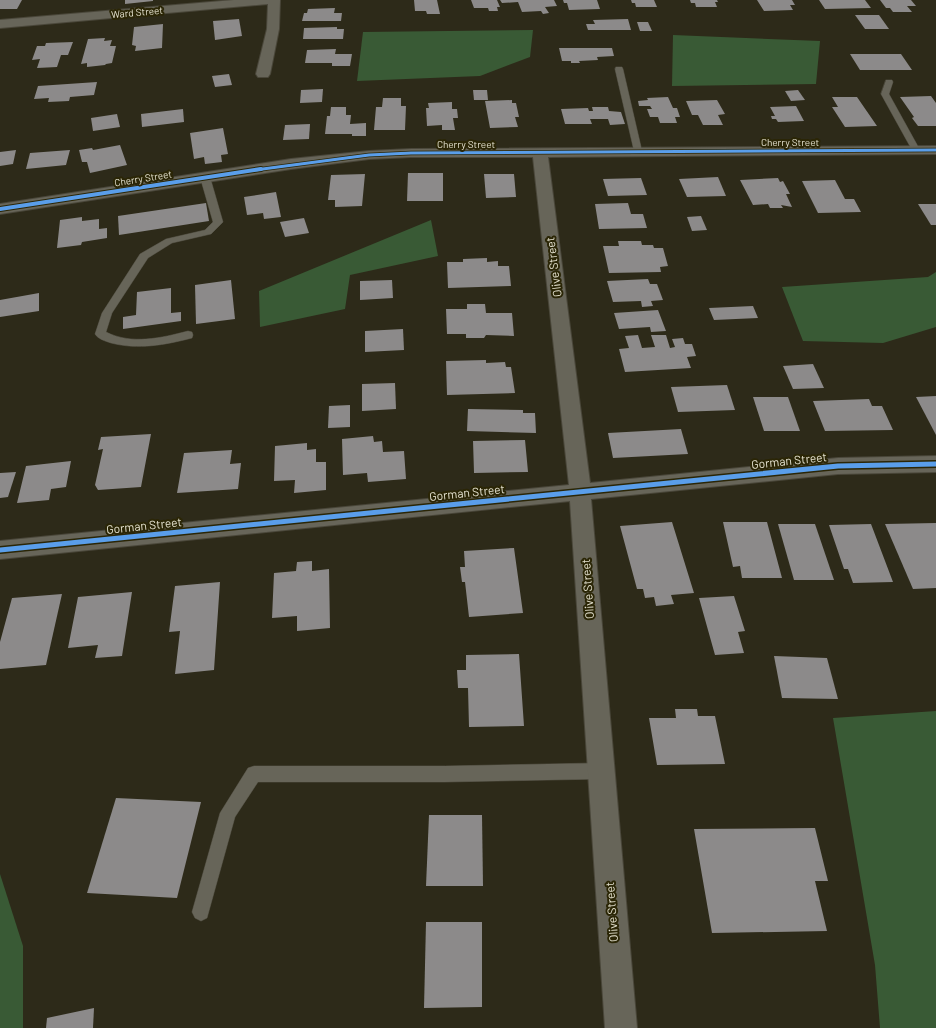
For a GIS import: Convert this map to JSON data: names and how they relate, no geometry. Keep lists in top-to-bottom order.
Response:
{
  "streets": {
    "street": [
      "Ward Street",
      "Cherry Street",
      "Olive Street",
      "Gorman Street"
    ]
  },
  "crossings": [
    ["Cherry Street", "Olive Street"],
    ["Olive Street", "Gorman Street"]
  ]
}
